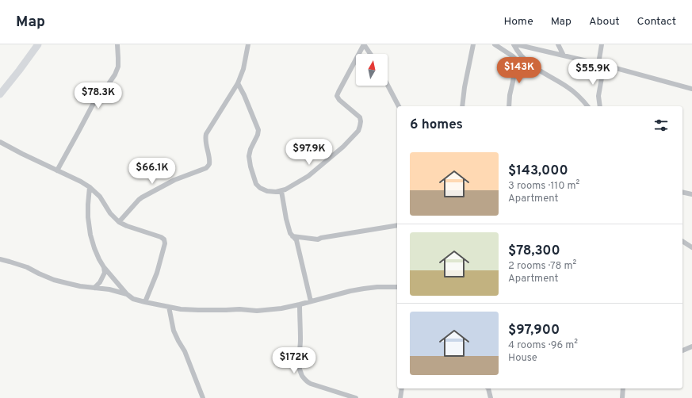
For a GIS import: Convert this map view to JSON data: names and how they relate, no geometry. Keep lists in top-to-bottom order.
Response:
{
  "north": "top",
  "page": {
    "header": "Map",
    "nav": [
      "Home",
      "Map",
      "About",
      "Contact"
    ],
    "price": [
      "$143K",
      "$55.9K",
      "$78.3K",
      "$97.9K",
      "$66.1K",
      "$172K"
    ],
    "heading": "6 homes",
    "list": [
      {
        "name": "$143,000",
        "note": "3 rooms · 110 m² · Apartment"
      },
      {
        "name": "$78,300",
        "note": "2 rooms · 78 m² · Apartment"
      },
      {
        "name": "$97,900",
        "note": "4 rooms · 96 m² · House"
      }
    ]
  }
}
